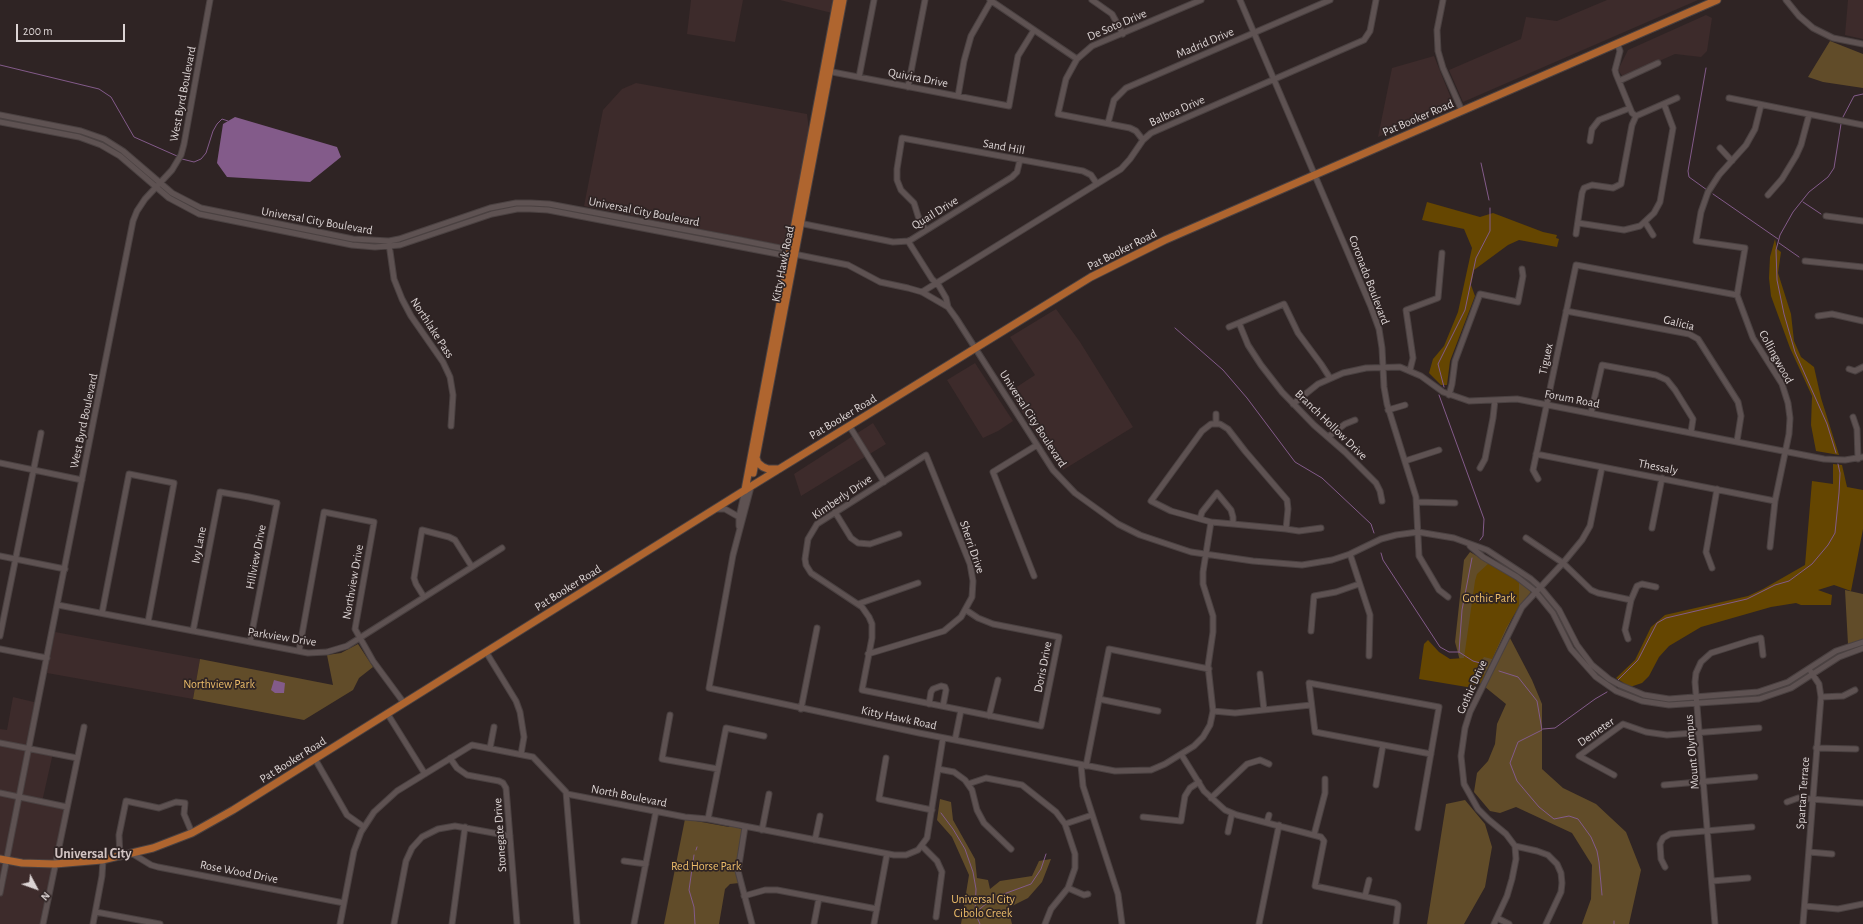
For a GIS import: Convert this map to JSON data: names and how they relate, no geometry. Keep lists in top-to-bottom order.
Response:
{
  "streets": {
    "main road": ["Pat Booker Road", "Kitty Hawk Road"],
    "street": [
      "De Soto Drive",
      "Madrid Drive",
      "Quivira Drive",
      "West Byrd Boulevard",
      "Balboa Drive",
      "Sand Hill",
      "Universal City Boulevard",
      "Quail Drive",
      "Coronado Boulevard",
      "Galicia",
      "Northlake Pass",
      "Collingwood",
      "Tiguex",
      "Forum Road",
      "Branch Hollow Drive",
      "Thessaly",
      "Kimberly Drive",
      "Ivy Lane",
      "Sherri Drive",
      "Hillview Drive",
      "Northview Drive",
      "Parkview Drive",
      "Doris Drive",
      "Gothic Drive",
      "Demeter",
      "Mount Olympus",
      "Spartan Terrace",
      "North Boulevard",
      "Stonegate Drive",
      "Rose Wood Drive"
    ]
  },
  "crossings": [
    ["De Soto Drive", "Madrid Drive"],
    ["Madrid Drive", "Coronado Boulevard"],
    ["Quivira Drive", "Kitty Hawk Road"],
    ["West Byrd Boulevard", "Pat Booker Road"],
    ["West Byrd Boulevard", "Universal City Boulevard"],
    ["West Byrd Boulevard", "Parkview Drive"],
    ["Balboa Drive", "Sand Hill"],
    ["Balboa Drive", "Universal City Boulevard"],
    ["Balboa Drive", "Coronado Boulevard"],
    ["Pat Booker Road", "Universal City Boulevard"],
    ["Pat Booker Road", "Kitty Hawk Road"],
    ["Pat Booker Road", "Coronado Boulevard"],
    ["Pat Booker Road", "Northview Drive"],
    ["Pat Booker Road", "Rose Wood Drive"],
    ["Sand Hill", "Quail Drive"],
    ["Universal City Boulevard", "Kitty Hawk Road"],
    ["Universal City Boulevard", "Coronado Boulevard"],
    ["Universal City Boulevard", "Northlake Pass"],
    ["Universal City Boulevard", "Gothic Drive"],
    ["Universal City Boulevard", "Mount Olympus"],
    ["Universal City Boulevard", "Spartan Terrace"],
    ["Quail Drive", "Kitty Hawk Road"],
    ["Coronado Boulevard", "Forum Road"],
    ["Galicia", "Tiguex"],
    ["Galicia", "Forum Road"],
    ["Collingwood", "Tiguex"],
    ["Collingwood", "Forum Road"],
    ["Collingwood", "Thessaly"],
    ["Tiguex", "Forum Road"],
    ["Tiguex", "Thessaly"],
    ["Forum Road", "Branch Hollow Drive"],
    ["Thessaly", "Gothic Drive"],
    ["Kimberly Drive", "Sherri Drive"],
    ["Ivy Lane", "Hillview Drive"],
    ["Ivy Lane", "Parkview Drive"],
    ["Sherri Drive", "Doris Drive"],
    ["Hillview Drive", "Parkview Drive"],
    ["Northview Drive", "Parkview Drive"],
    ["Demeter", "Mount Olympus"]
  ],
  "districts": ["Universal City"],
  "parks": [
    "Gothic Park",
    "Northview Park",
    "Red Horse Park",
    "Universal City Cibolo Creek"
  ],
  "scale_bar": "200 m",
  "north": "bottom right"
}
